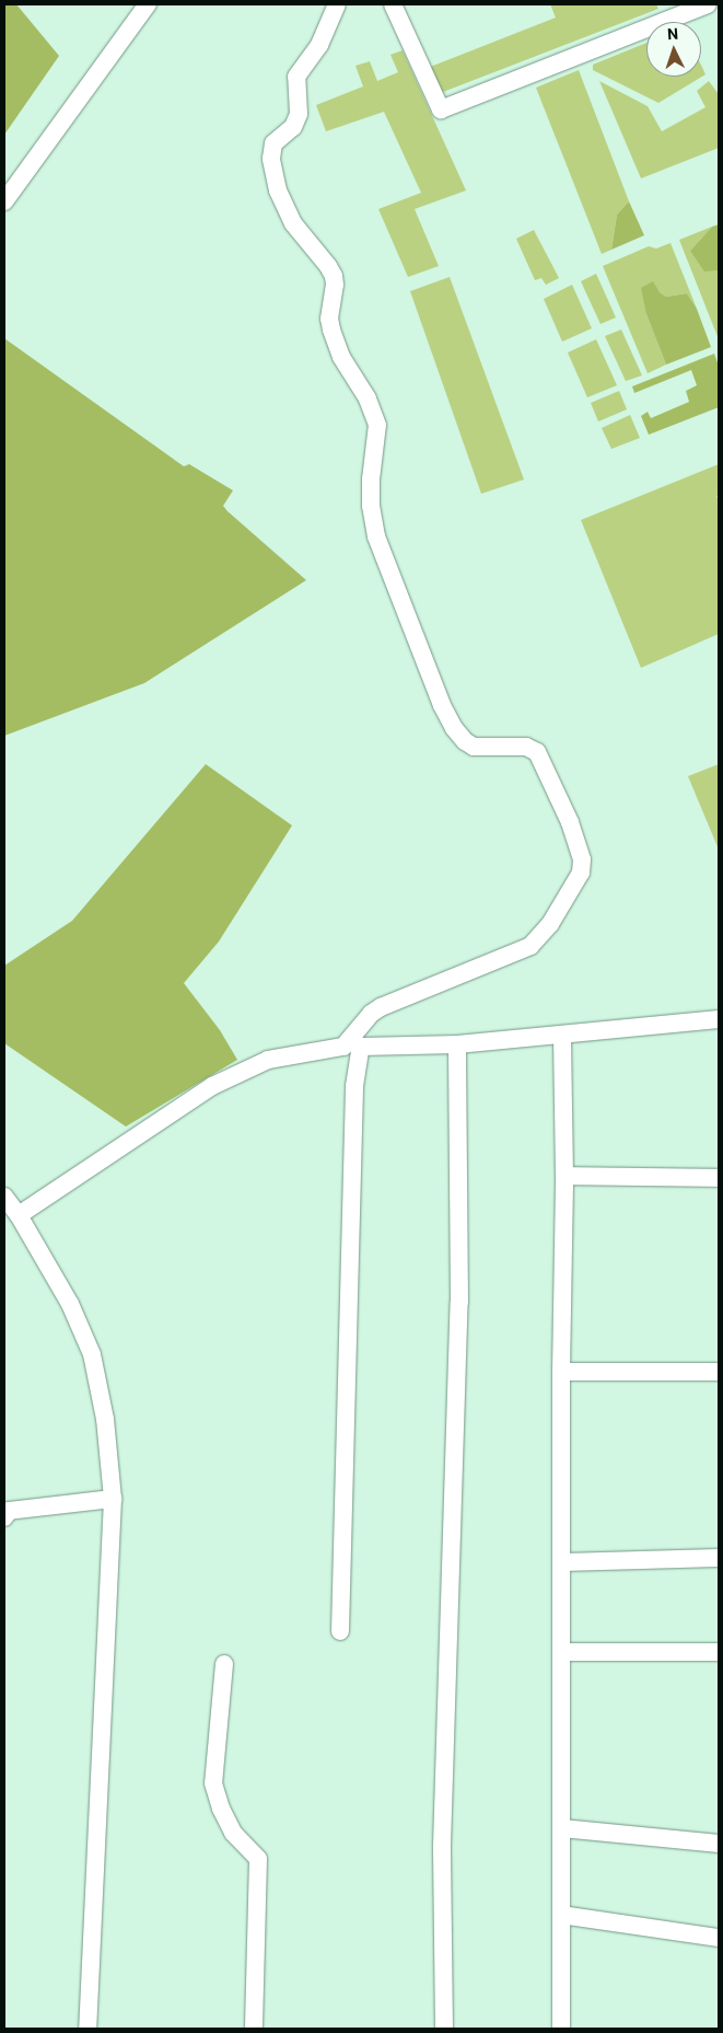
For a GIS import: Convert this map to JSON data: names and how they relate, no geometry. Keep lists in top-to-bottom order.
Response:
{
  "north": "top"
}
